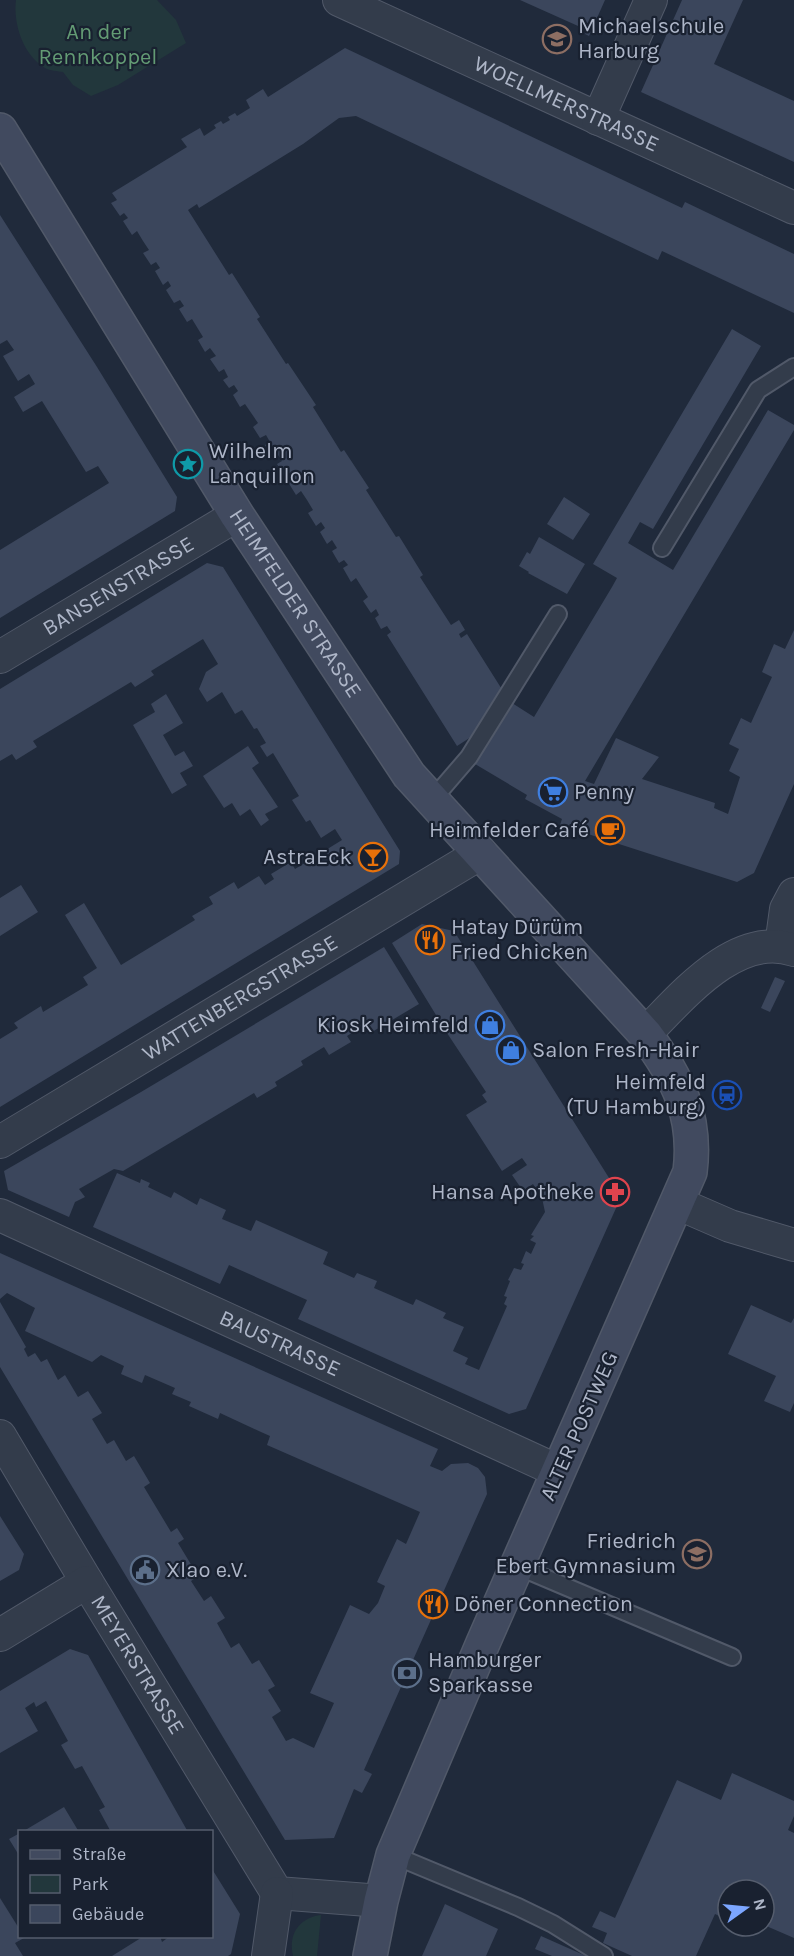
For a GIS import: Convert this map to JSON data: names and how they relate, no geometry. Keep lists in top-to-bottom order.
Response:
{
  "streets": {
    "street": [
      "WOELLMERSTRASSE",
      "BANSENSTRASSE",
      "HEIMFELDER STRASSE",
      "WATTENBERGSTRASSE",
      "BAUSTRASSE",
      "ALTER POSTWEG",
      "MEYERSTRASSE"
    ]
  },
  "crossings": [
    ["BANSENSTRASSE", "HEIMFELDER STRASSE"],
    ["HEIMFELDER STRASSE", "WATTENBERGSTRASSE"],
    ["HEIMFELDER STRASSE", "ALTER POSTWEG"],
    ["BAUSTRASSE", "ALTER POSTWEG"]
  ],
  "parks": ["An der Rennkoppel"],
  "places": {
    "school or university": ["Michaelschule Harburg", "Friedrich Ebert Gymnasium"],
    "place": ["Wilhelm Lanquillon"],
    "supermarket": ["Penny"],
    "cafe": ["Heimfelder Café"],
    "bar": ["AstraEck"],
    "restaurant": ["Hatay Dürüm Fried Chicken", "Döner Connection"],
    "shop": ["Kiosk Heimfeld", "Salon Fresh-Hair"],
    "station": ["Heimfeld (TU Hamburg)"],
    "pharmacy": ["Hansa Apotheke"],
    "public building": ["Xlao e.V."],
    "bank": ["Hamburger Sparkasse"]
  },
  "legend": ["Straße", "Park", "Gebäude"],
  "north": "right"
}
